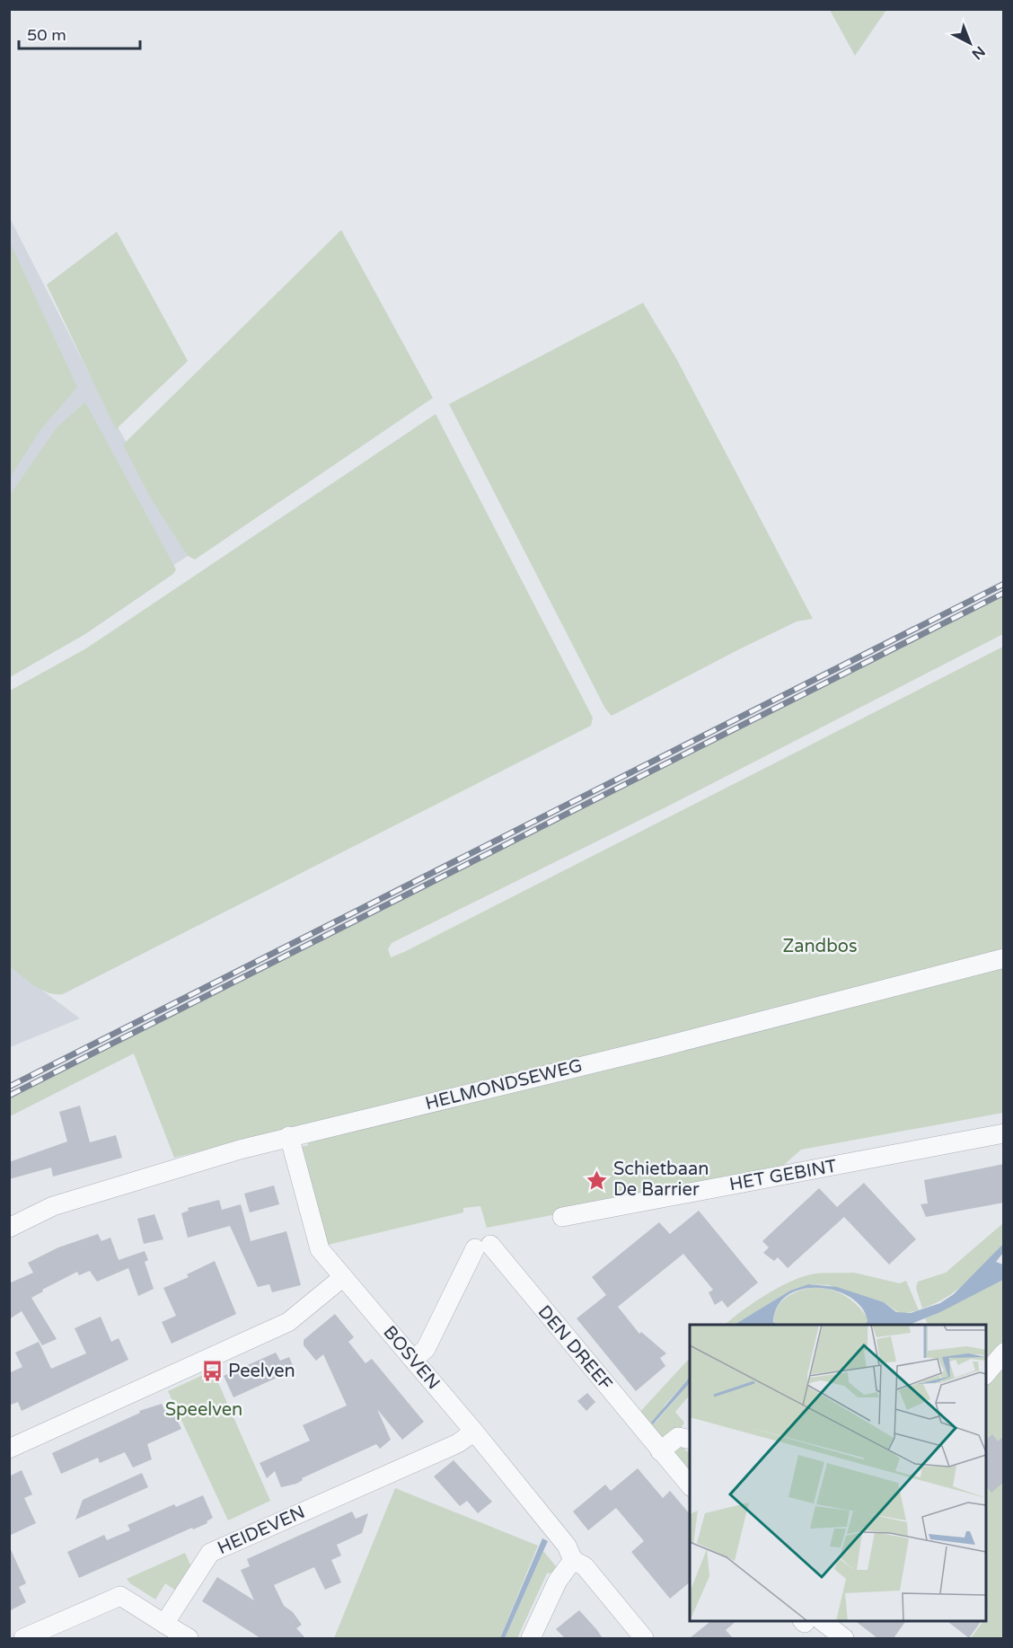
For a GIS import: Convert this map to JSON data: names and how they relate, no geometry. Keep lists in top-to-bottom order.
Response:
{
  "streets": {
    "street": [
      "HELMONDSEWEG",
      "HET GEBINT",
      "DEN DREEF",
      "BOSVEN",
      "HEIDEVEN"
    ]
  },
  "crossings": [
    ["HELMONDSEWEG", "BOSVEN"],
    ["DEN DREEF", "BOSVEN"],
    ["BOSVEN", "HEIDEVEN"]
  ],
  "parks": ["Zandbos", "Speelven"],
  "places": {
    "place": ["Schietbaan De Barrier"],
    "bus stop": ["Peelven"]
  },
  "scale_bar": "50 m",
  "north": "bottom right"
}
